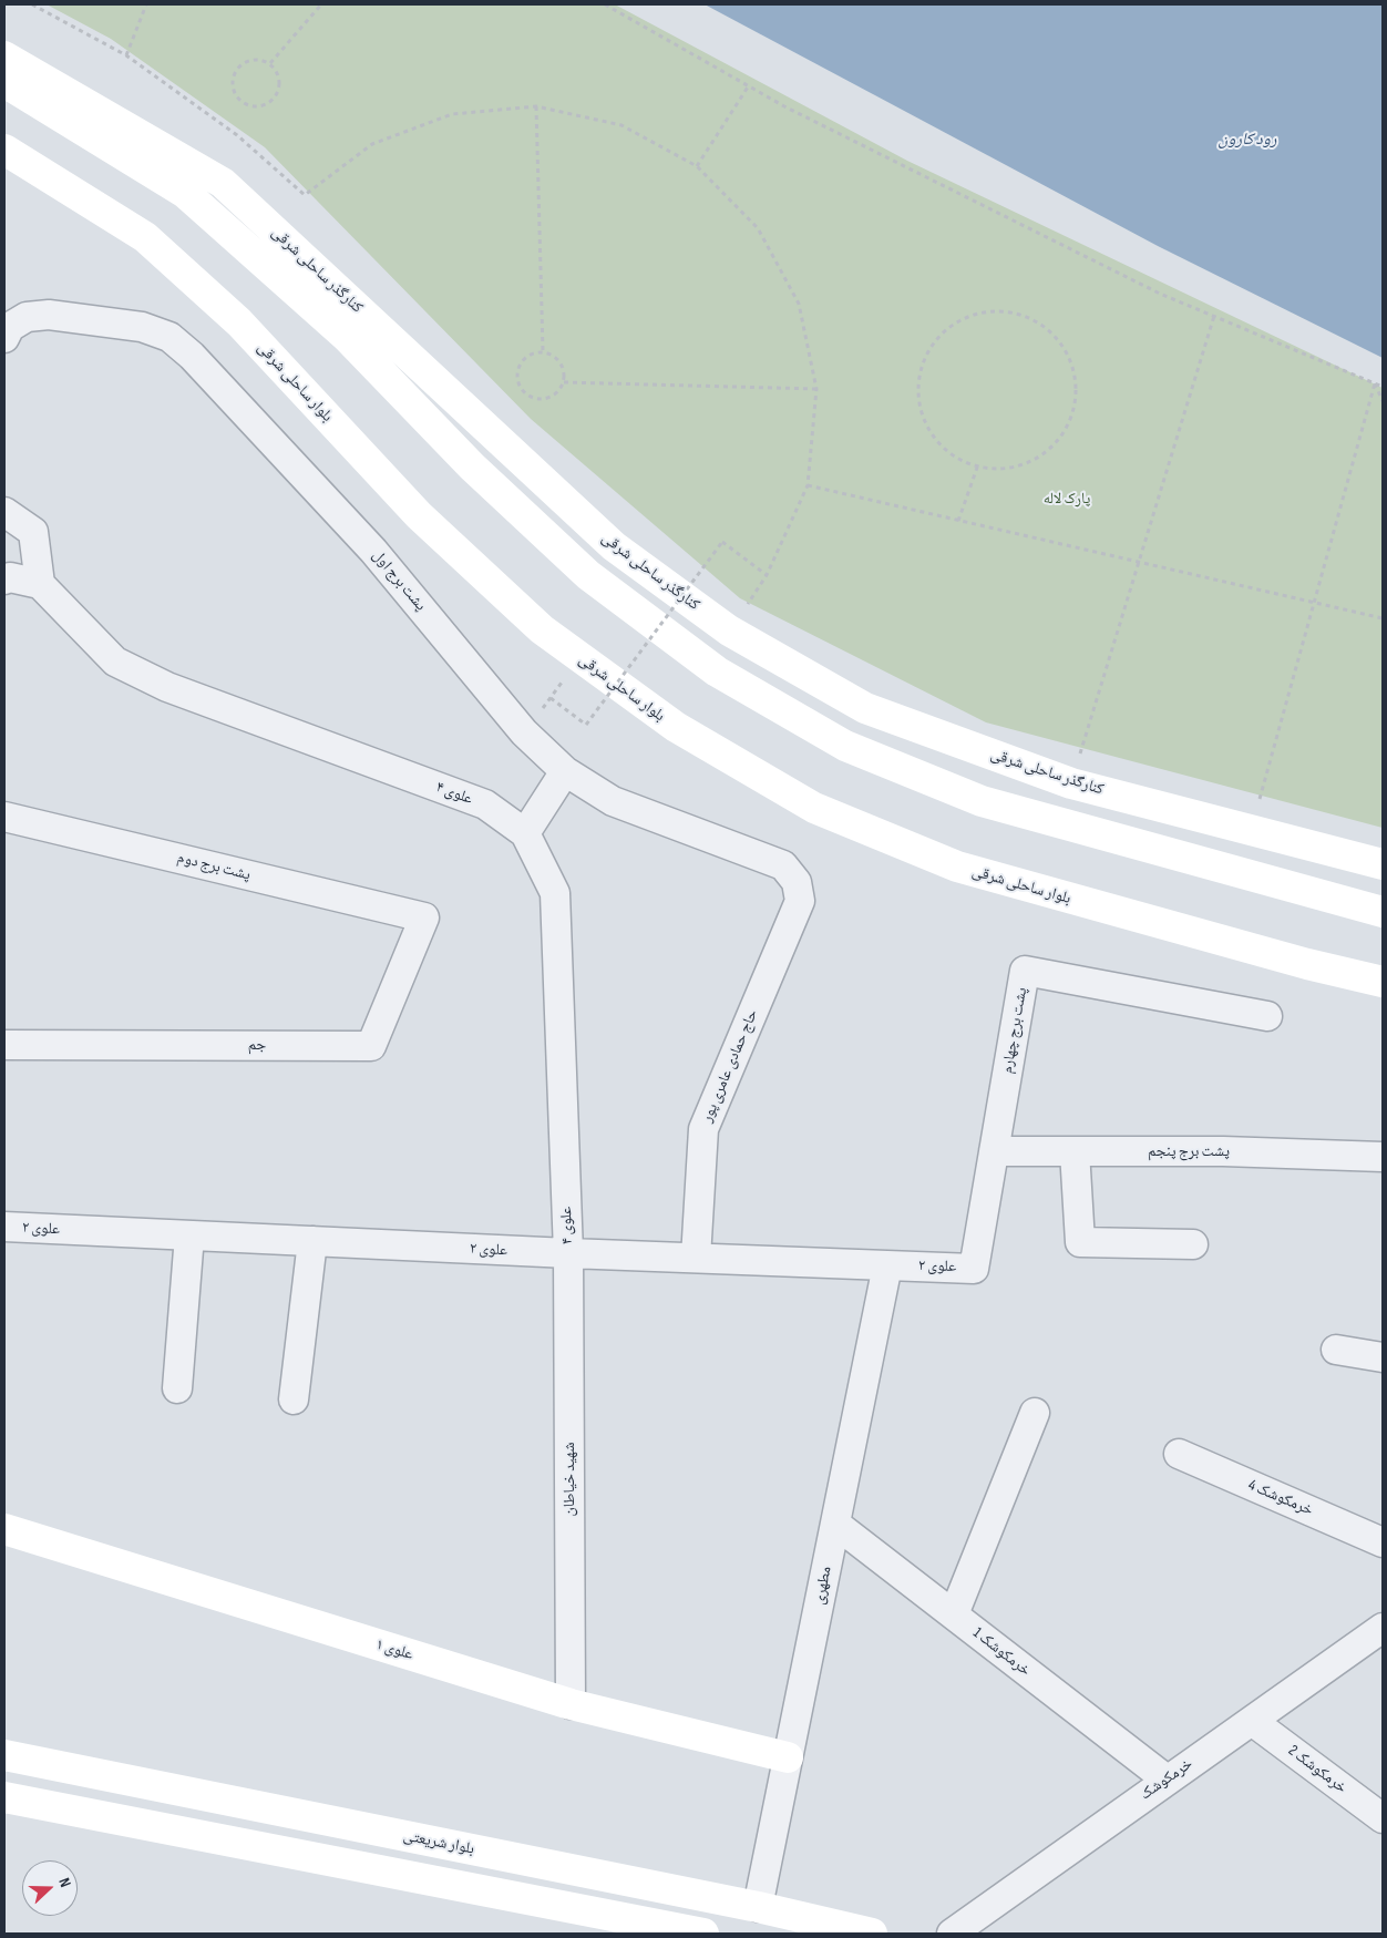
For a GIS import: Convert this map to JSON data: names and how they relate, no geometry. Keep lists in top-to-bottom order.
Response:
{
  "streets": {
    "main road": [
      "کنارگذر ساحلی شرقی",
      "بلوار ساحلی شرقی",
      "علوی ۱",
      "بلوار شریعتی"
    ],
    "street": [
      "پشت برج اول",
      "علوی ۴",
      "پشت برج دوم",
      "پشت برج چهارم",
      "جم",
      "حاج حمادی عامری پور",
      "پشت برج پنجم",
      "علوی ۲",
      "شهید خیاطان",
      "خرمکوشک 4",
      "مطهری",
      "خرمکوشک 1",
      "خرمکوشک 2",
      "خرمکوشک"
    ]
  },
  "crossings": [
    ["پشت برج اول", "حاج حمادی عامری پور"],
    ["علوی ۴", "علوی ۲"],
    ["علوی ۴", "شهید خیاطان"],
    ["پشت برج دوم", "جم"],
    ["پشت برج چهارم", "پشت برج پنجم"],
    ["پشت برج چهارم", "علوی ۲"],
    ["حاج حمادی عامری پور", "علوی ۲"],
    ["علوی ۲", "شهید خیاطان"],
    ["علوی ۲", "مطهری"],
    ["شهید خیاطان", "علوی ۱"],
    ["مطهری", "علوی ۱"],
    ["مطهری", "خرمکوشک 1"],
    ["مطهری", "بلوار شریعتی"],
    ["خرمکوشک 1", "خرمکوشک"],
    ["خرمکوشک 2", "خرمکوشک"]
  ],
  "water": ["رود کارون"],
  "parks": ["پارک لاله"],
  "north": "right"
}
